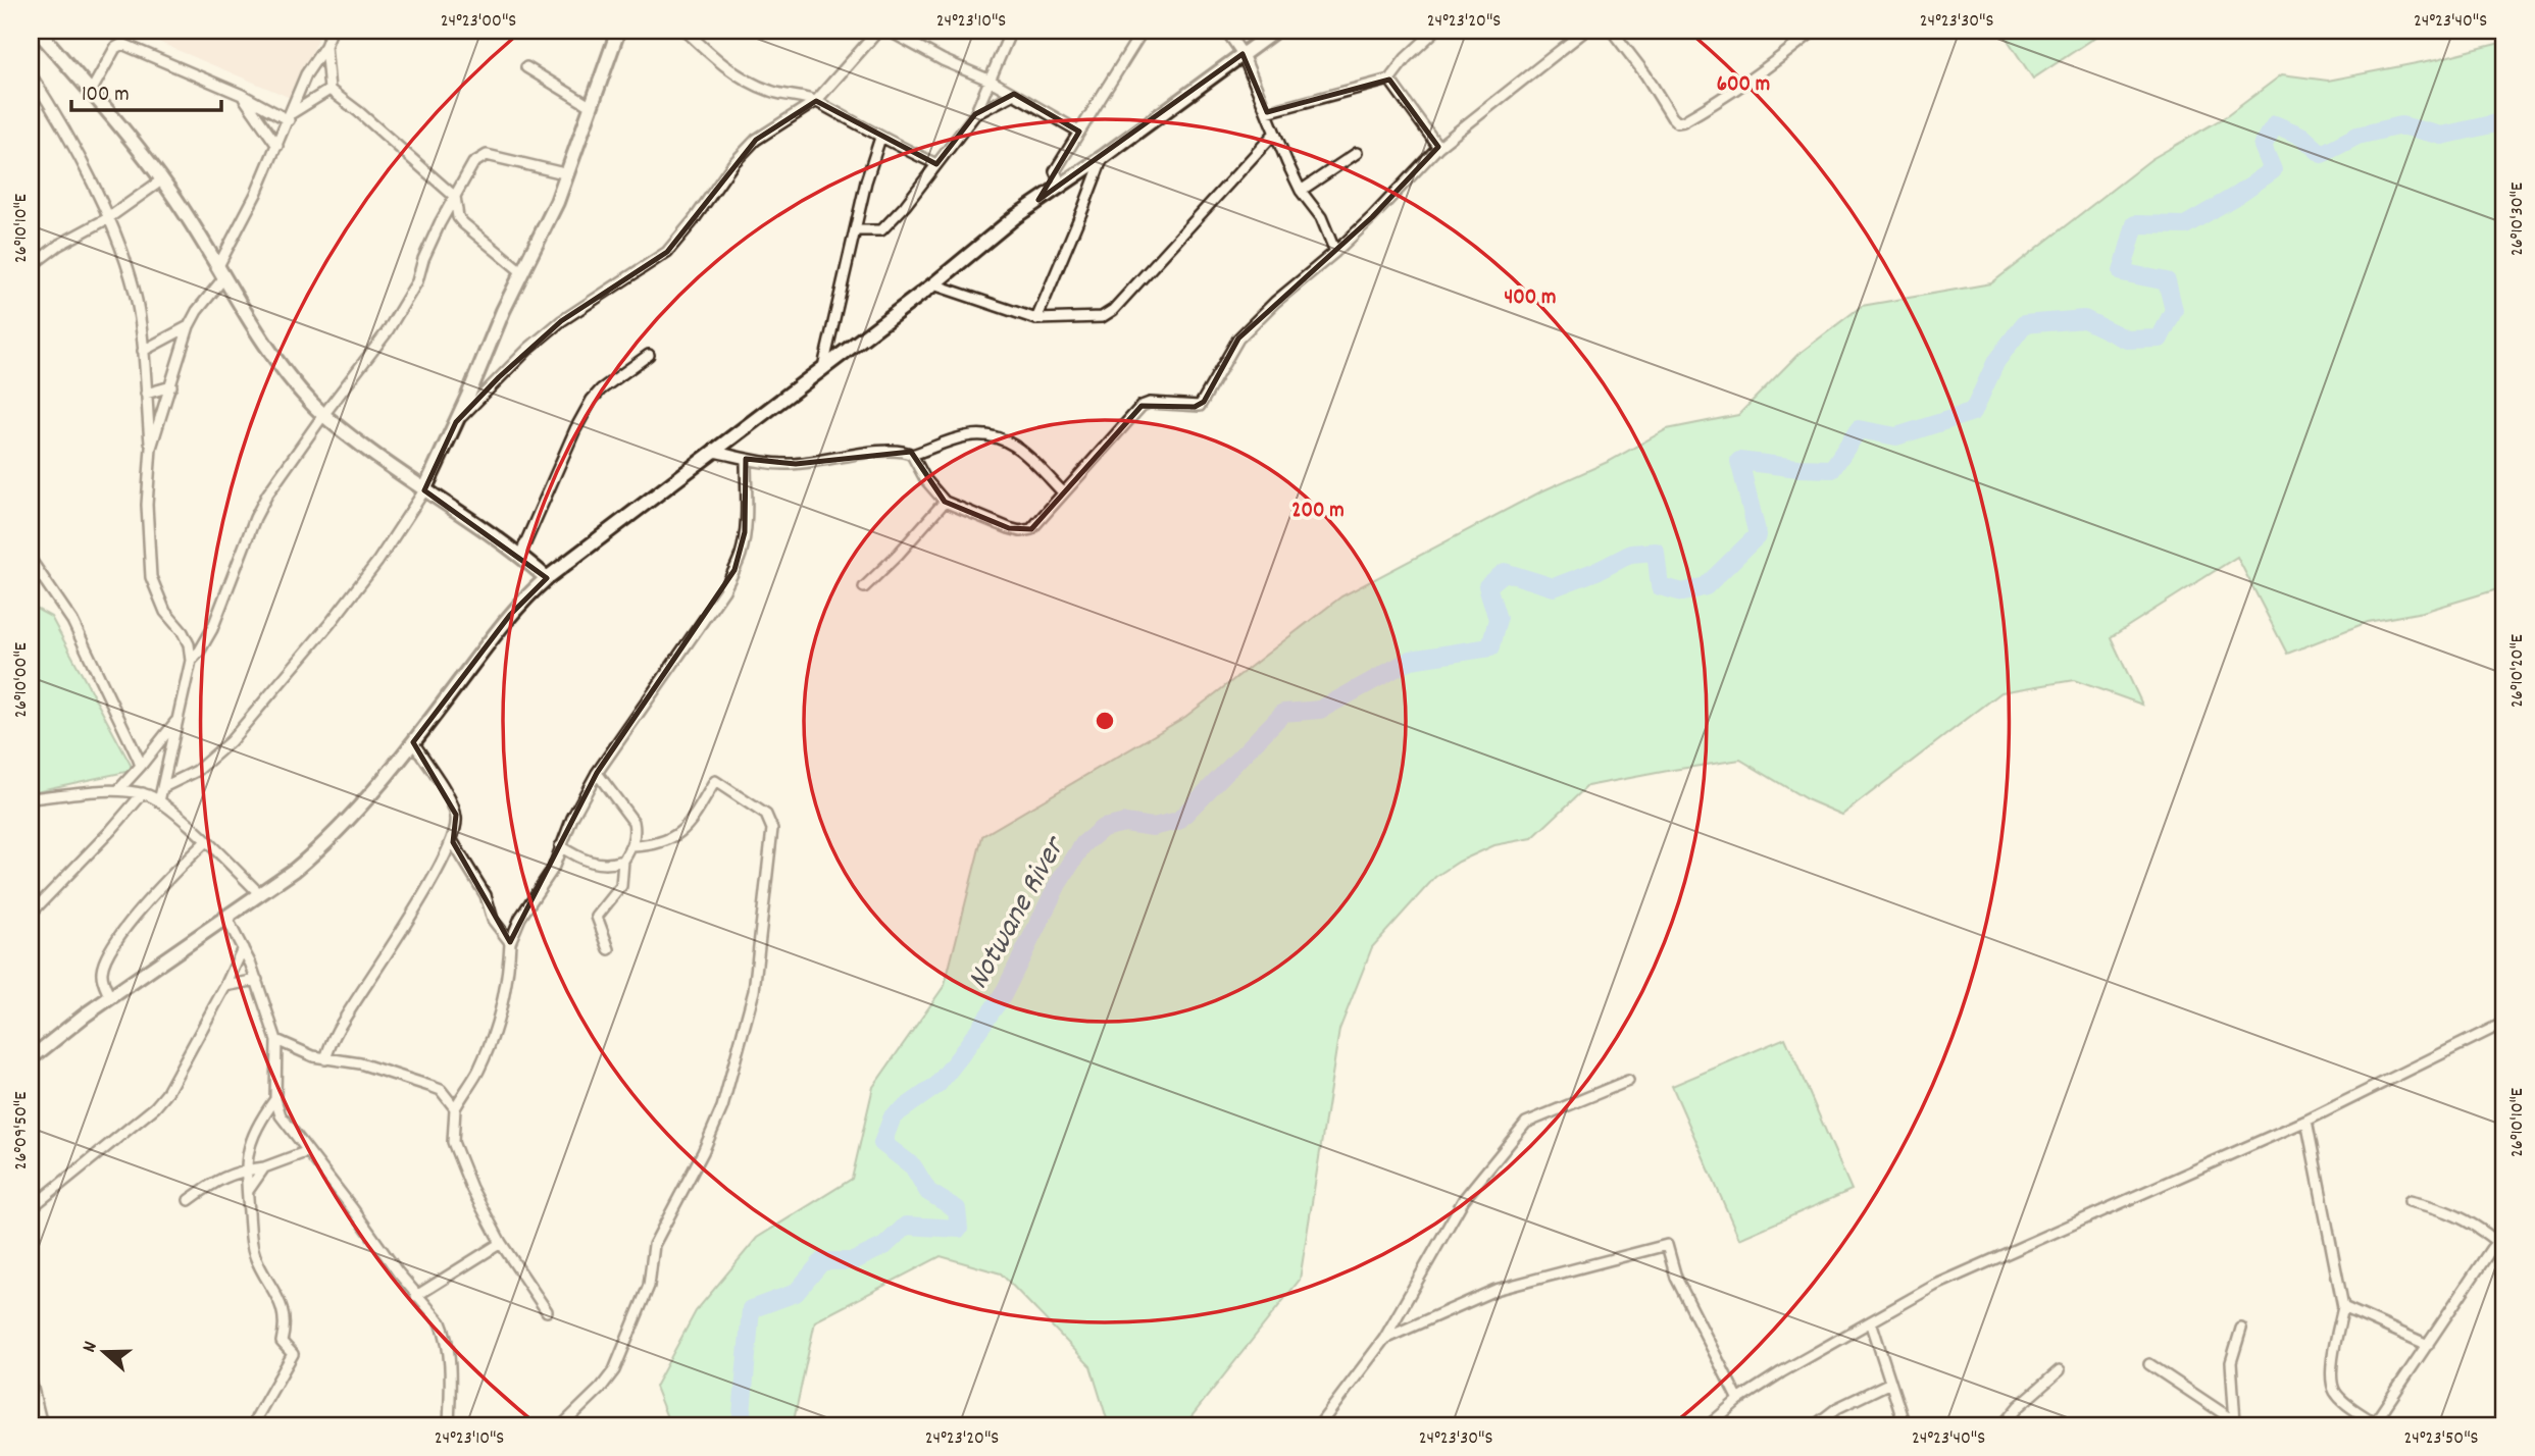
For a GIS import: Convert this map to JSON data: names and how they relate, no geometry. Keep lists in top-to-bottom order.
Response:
{
  "water": ["Notwane River"],
  "scale_bar": "100 m",
  "north": "left",
  "coordinates": [
    "24°23'00\"S",
    "24°23'10\"S",
    "24°23'20\"S",
    "24°23'30\"S",
    "24°23'40\"S",
    "26°10'30\"E",
    "26°10'10\"E",
    "26°10'20\"E",
    "26°10'00\"E",
    "26°09'50\"E",
    "24°23'50\"S"
  ],
  "rings": ["600 m", "400 m", "200 m"]
}
